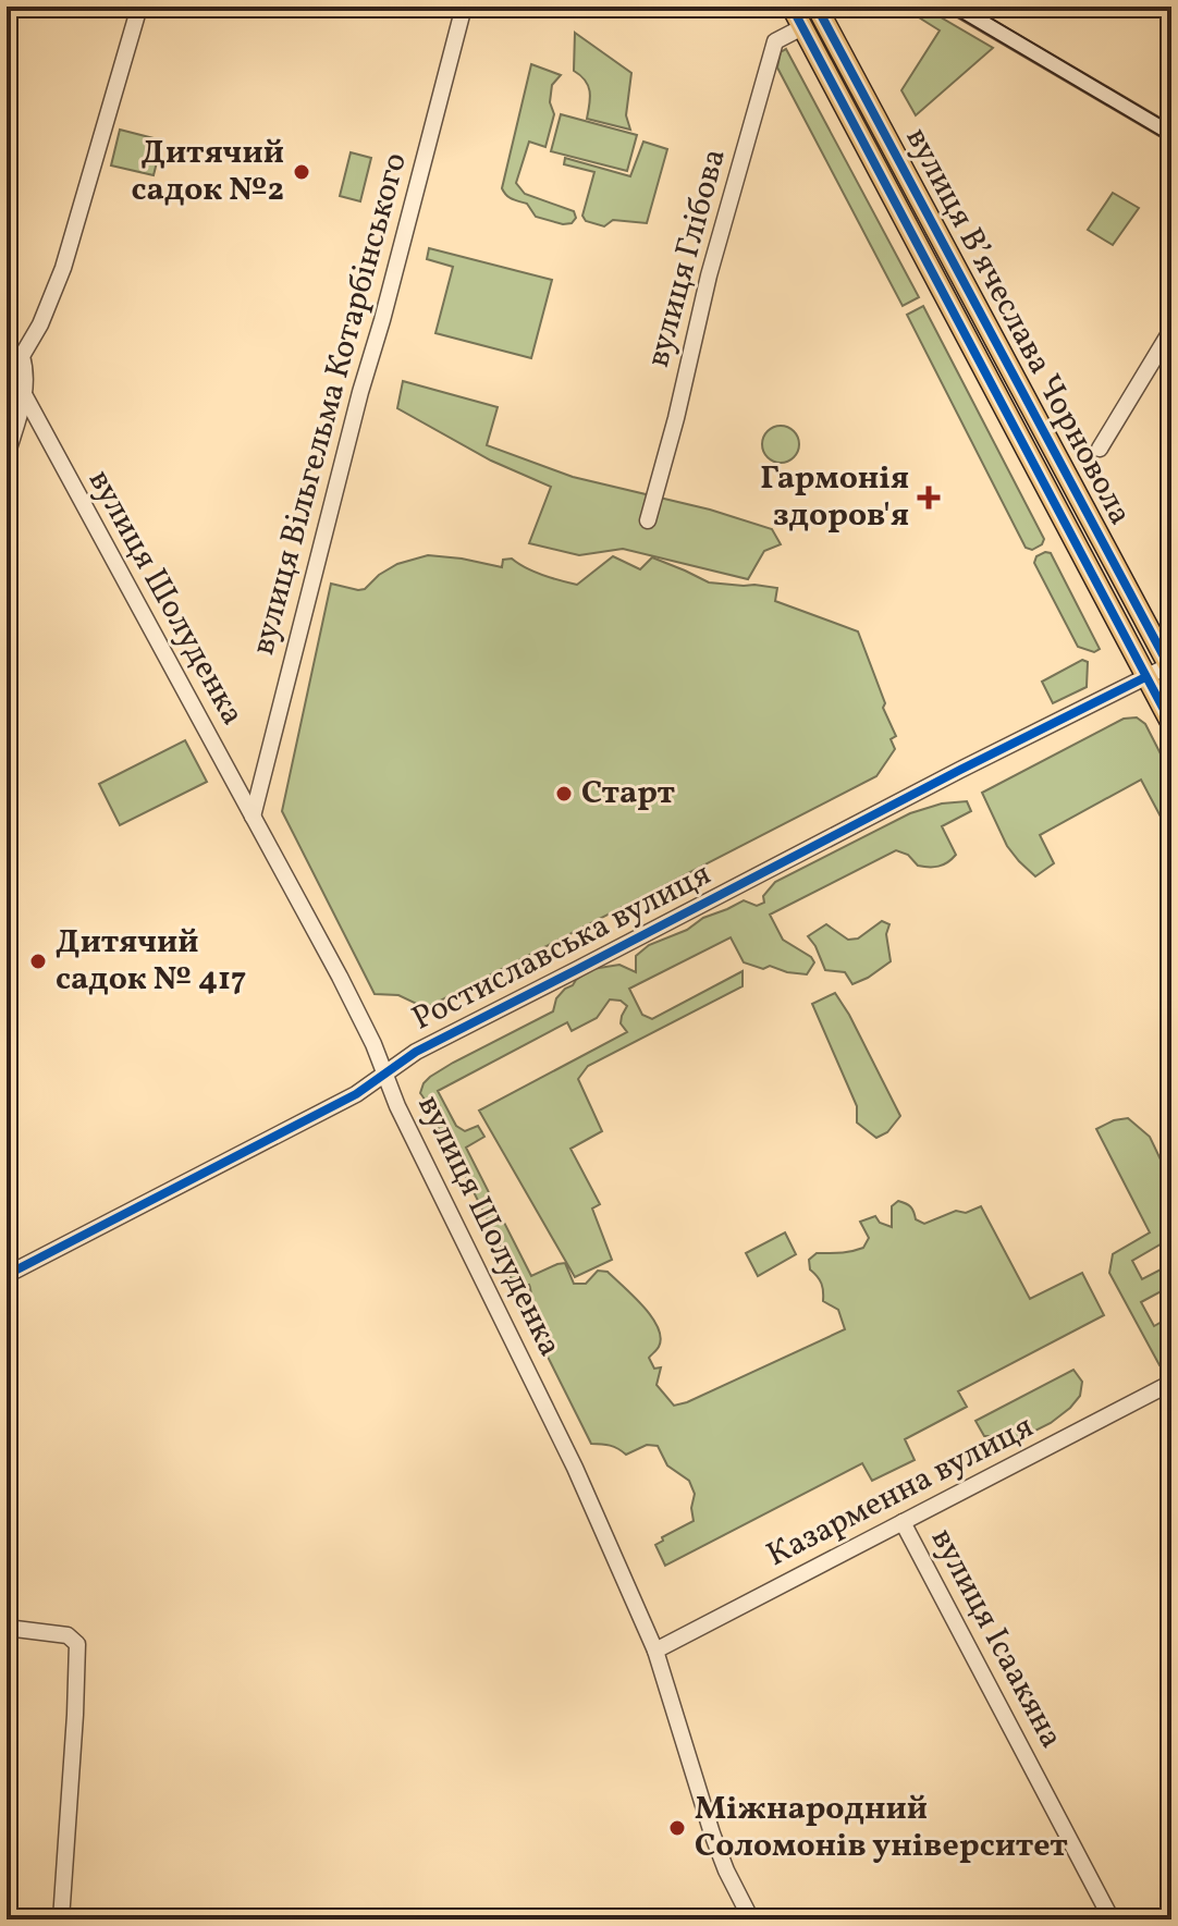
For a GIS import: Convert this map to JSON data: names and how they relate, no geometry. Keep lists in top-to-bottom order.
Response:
{
  "streets": {
    "main road": ["вулиця Вʼячеслава Чорновола"],
    "street": [
      "вулиця Глібова",
      "вулиця Вільгельма Котарбінського",
      "вулиця Шолуденка",
      "Ростиславська вулиця",
      "Казарменна вулиця",
      "вулиця Ісаакяна"
    ]
  },
  "crossings": [
    ["вулиця Глібова", "вулиця Вʼячеслава Чорновола"],
    ["вулиця Вʼячеслава Чорновола", "Ростиславська вулиця"],
    ["вулиця Вільгельма Котарбінського", "вулиця Шолуденка"],
    ["вулиця Шолуденка", "Ростиславська вулиця"],
    ["вулиця Шолуденка", "Казарменна вулиця"],
    ["Казарменна вулиця", "вулиця Ісаакяна"]
  ],
  "places": {
    "other": [
      "Дитячий садок №2",
      "Старт",
      "Дитячий садок № 417",
      "Міжнародний Соломонів університет"
    ],
    "health": ["Гармонія здоров'я"]
  }
}
